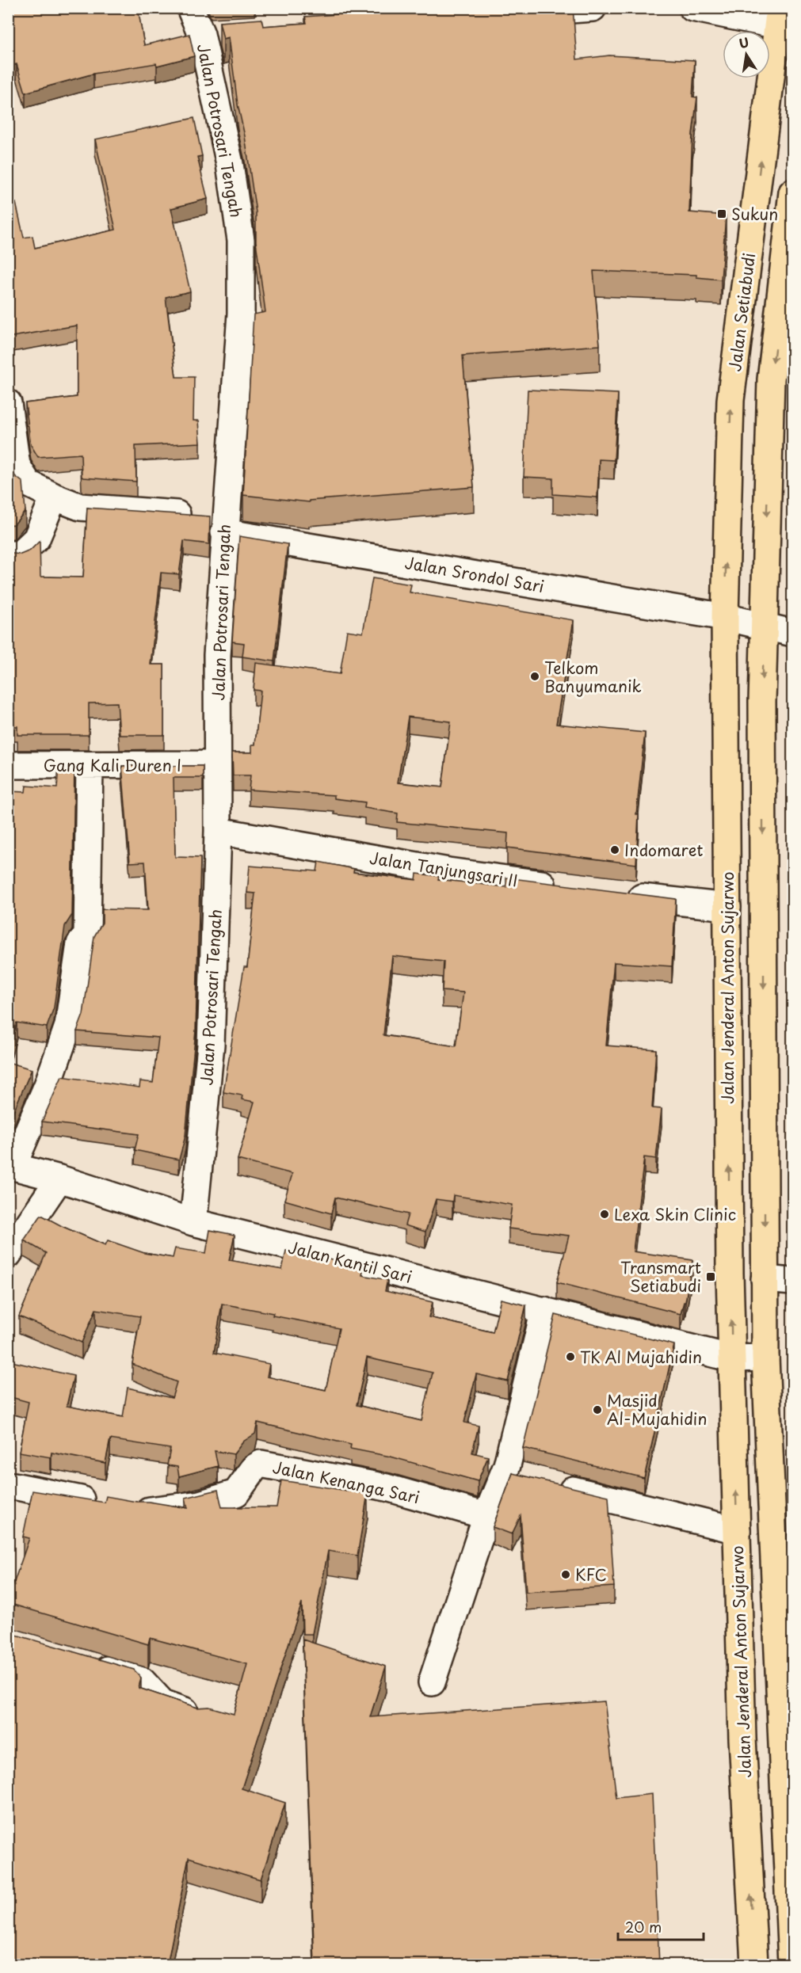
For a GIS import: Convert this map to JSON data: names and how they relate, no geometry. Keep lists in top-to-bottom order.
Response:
{
  "streets": {
    "highway": ["Jalan Setiabudi", "Jalan Jenderal Anton Sujarwo"],
    "street": [
      "Jalan Potrosari Tengah",
      "Jalan Srondol Sari",
      "Gang Kali Duren I",
      "Jalan Tanjungsari II",
      "Jalan Kantil Sari",
      "Jalan Kenanga Sari"
    ]
  },
  "crossings": [
    ["Jalan Potrosari Tengah", "Jalan Srondol Sari"],
    ["Jalan Potrosari Tengah", "Gang Kali Duren I"],
    ["Jalan Potrosari Tengah", "Jalan Tanjungsari II"],
    ["Jalan Potrosari Tengah", "Jalan Kantil Sari"],
    ["Jalan Setiabudi", "Jalan Srondol Sari"],
    ["Jalan Setiabudi", "Jalan Jenderal Anton Sujarwo"],
    ["Jalan Srondol Sari", "Jalan Jenderal Anton Sujarwo"],
    ["Jalan Jenderal Anton Sujarwo", "Jalan Kantil Sari"]
  ],
  "places": {
    "transit": ["Sukun", "Transmart Setiabudi"],
    "other": [
      "Telkom Banyumanik",
      "Indomaret",
      "Lexa Skin Clinic",
      "TK Al Mujahidin",
      "Masjid Al-Mujahidin",
      "KFC"
    ]
  },
  "scale_bar": "20 m",
  "north": "top"
}
